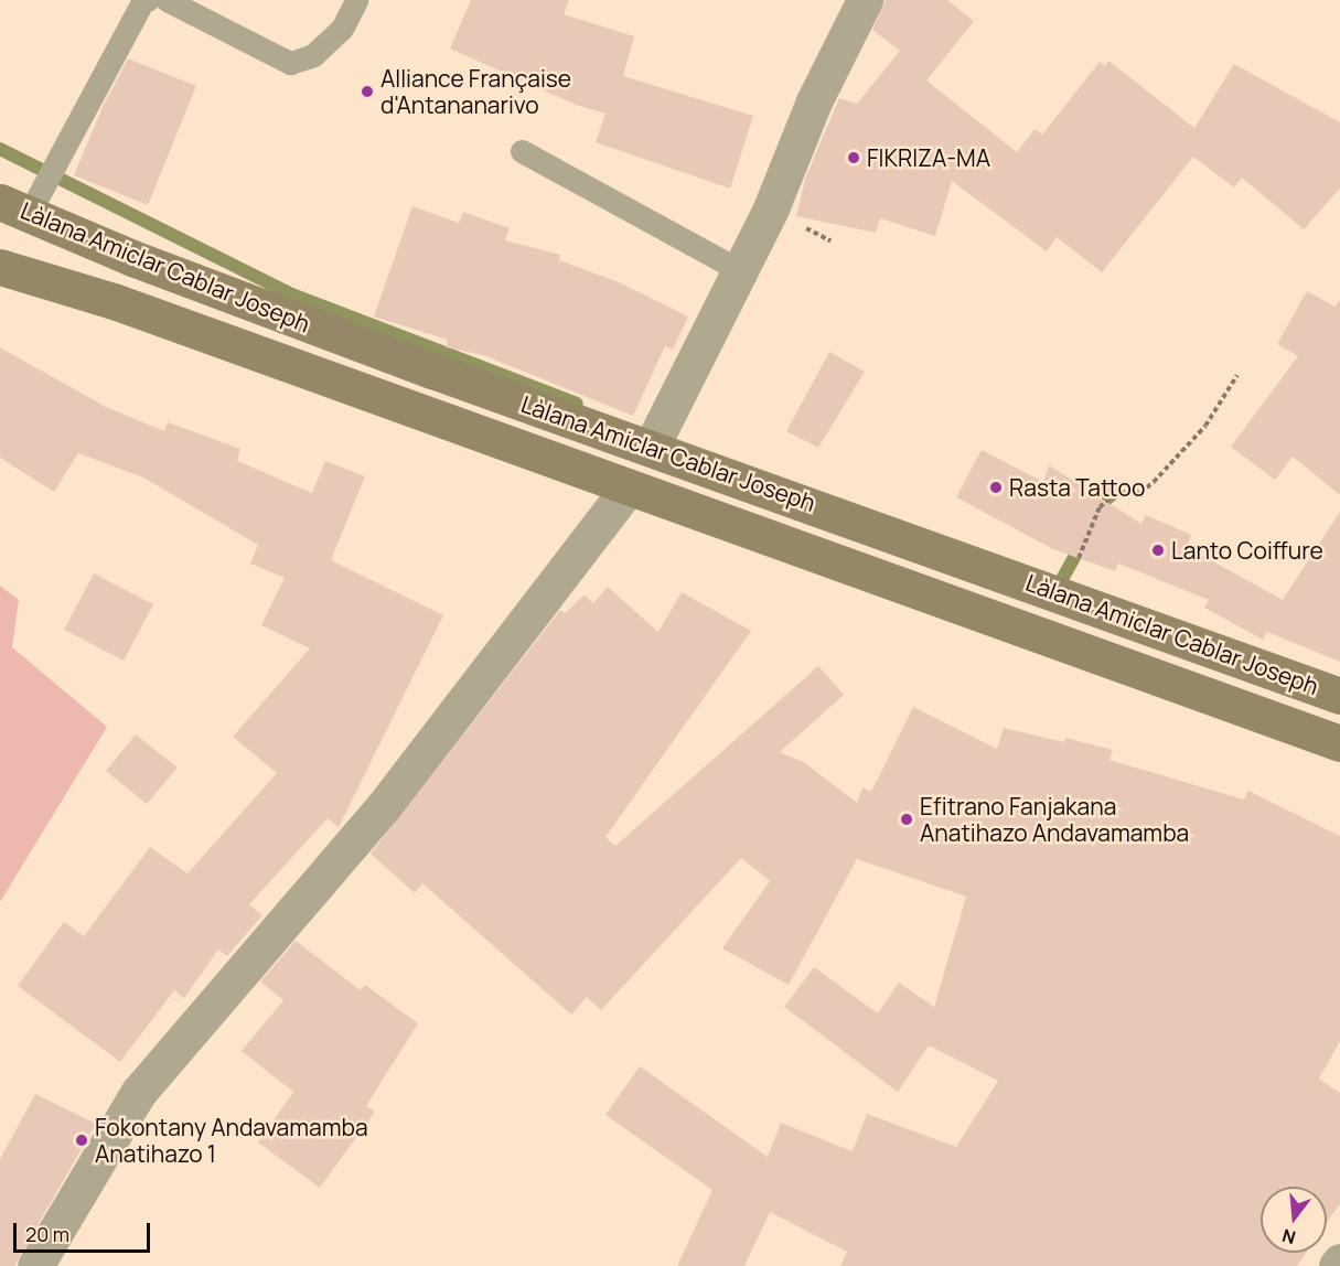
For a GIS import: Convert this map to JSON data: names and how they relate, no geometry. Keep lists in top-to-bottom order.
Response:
{
  "streets": {
    "main road": ["Làlana Amiclar Cablar Joseph"]
  },
  "places": [
    "Alliance Française d'Antananarivo",
    "FIKRIZA-MA",
    "Rasta Tattoo",
    "Lanto Coiffure",
    "Efitrano Fanjakana Anatihazo Andavamamba",
    "Fokontany Andavamamba Anatihazo 1"
  ],
  "scale_bar": "20 m",
  "north": "bottom"
}
